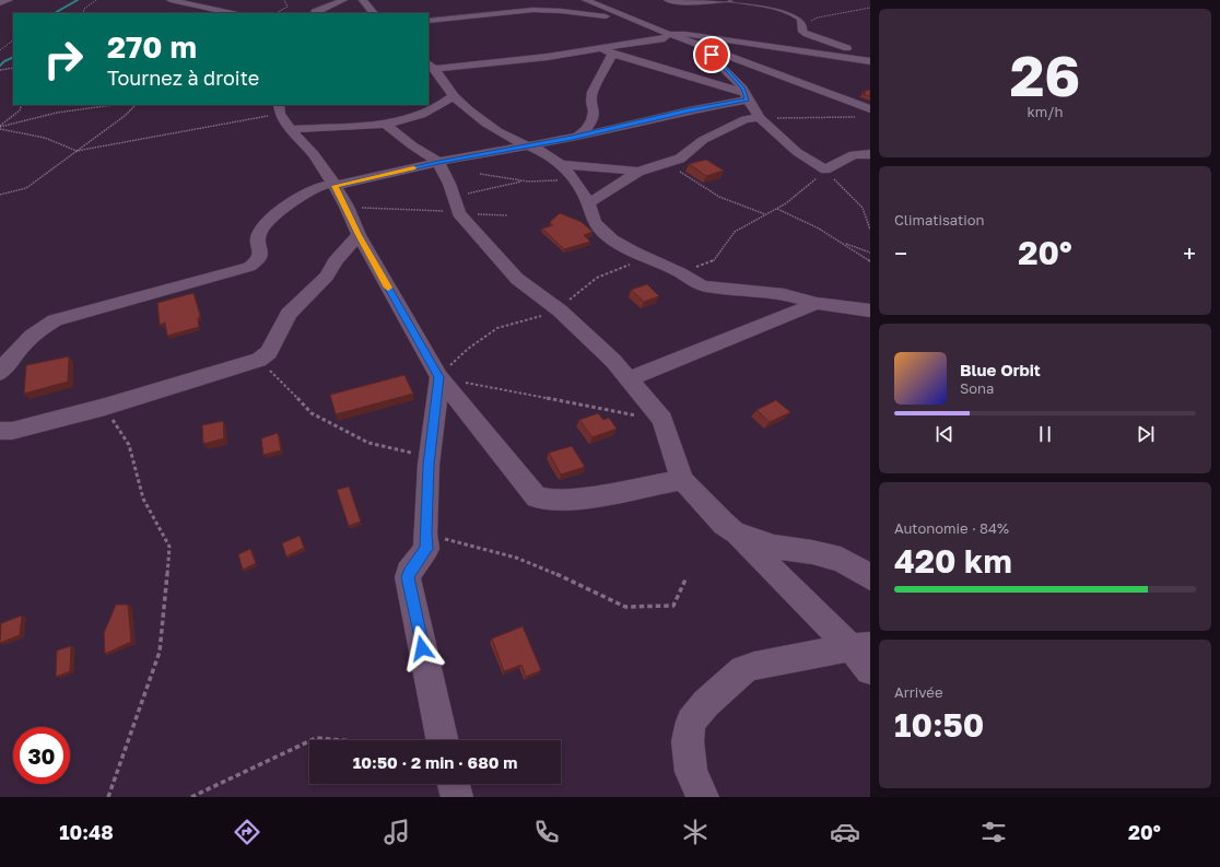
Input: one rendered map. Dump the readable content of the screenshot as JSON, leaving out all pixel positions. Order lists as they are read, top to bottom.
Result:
{
  "page": {
    "tile": [
      ["26", "km/h"],
      "Climatisation",
      ["Autonomie · 84%", "420 km"],
      ["Arrivée", "10:50"]
    ],
    "turn": ["270 m", "Tournez à droite"],
    "heat": ["−", "20°", "+"],
    "song": ["Blue Orbit", "Sona"],
    "limit": "30",
    "trip": "10:50 · 2 min · 680 m",
    "tabs": ["10:48", "20°"]
  }
}
